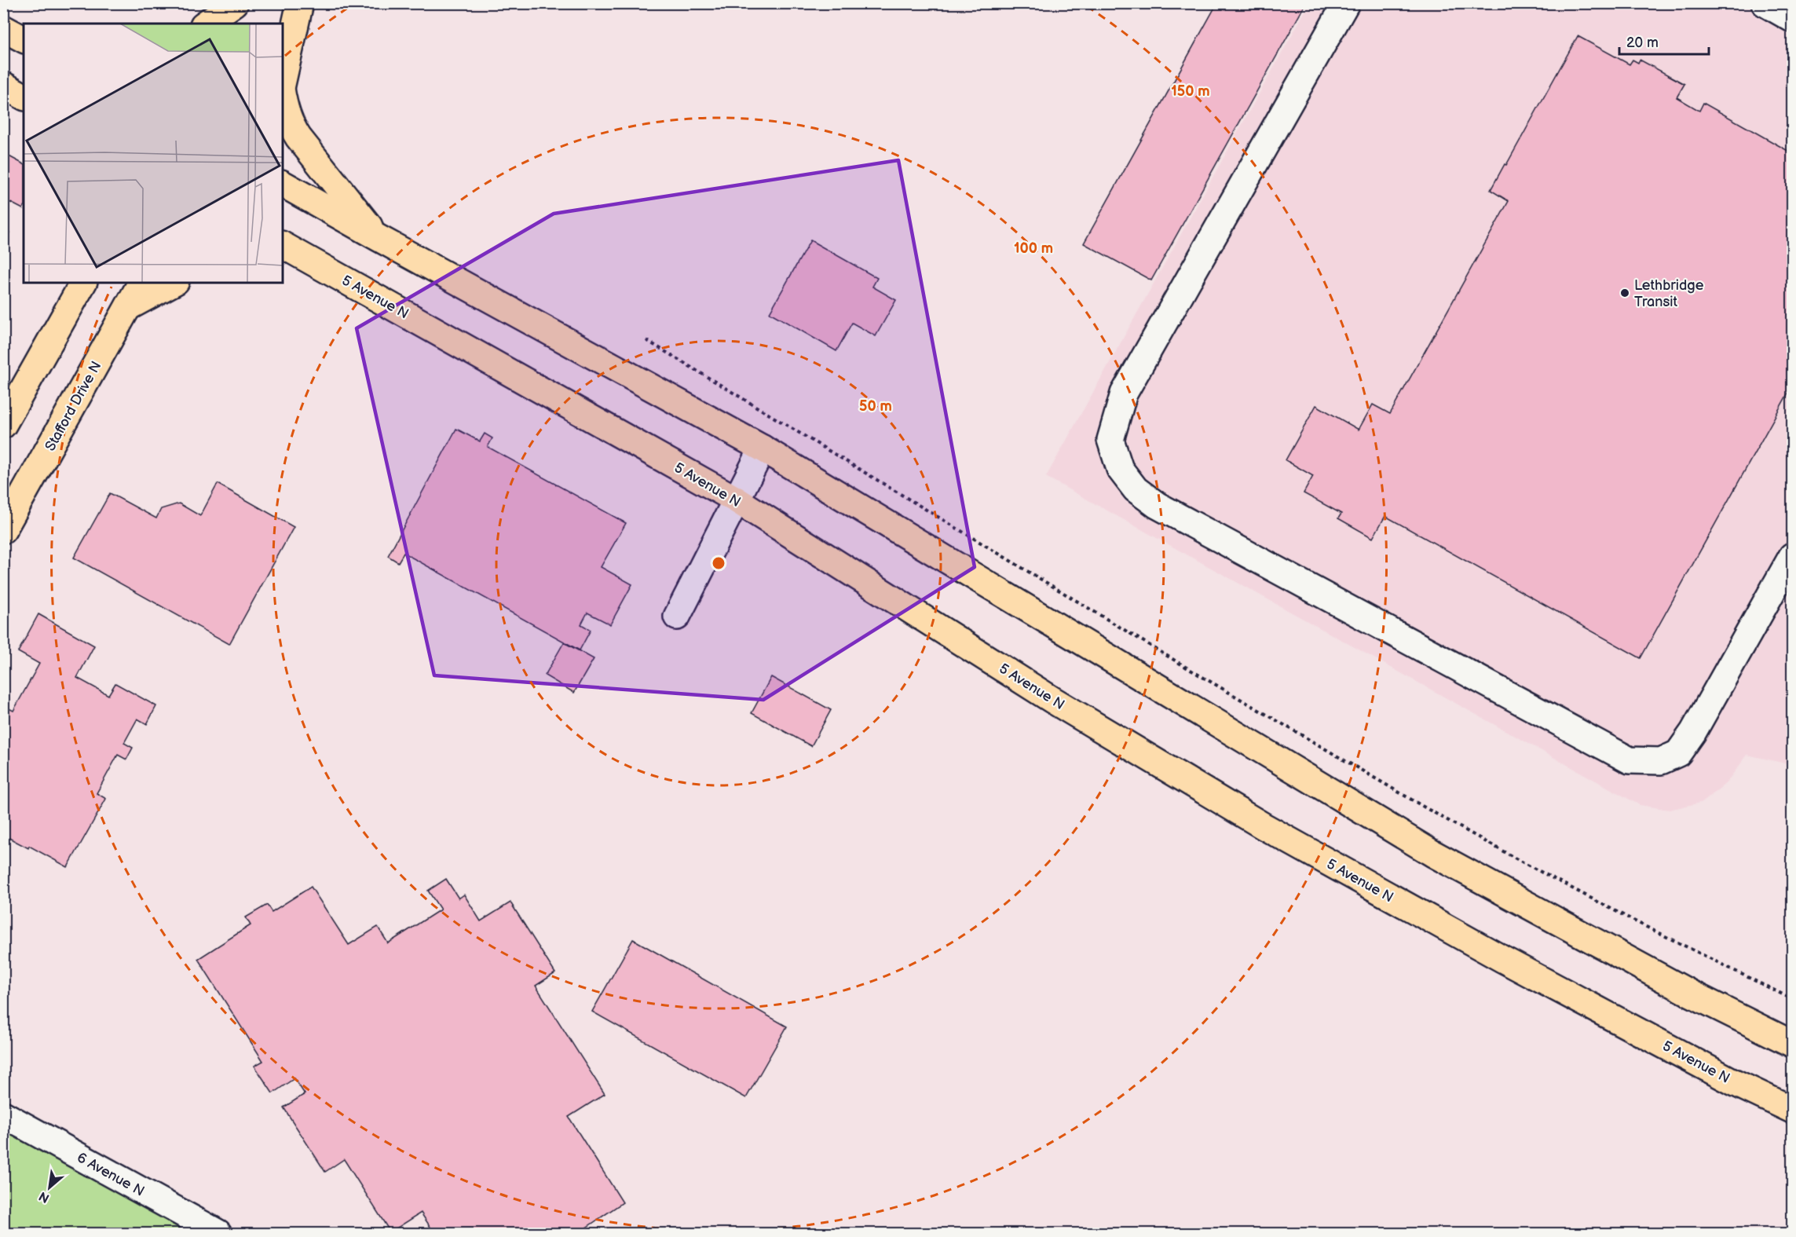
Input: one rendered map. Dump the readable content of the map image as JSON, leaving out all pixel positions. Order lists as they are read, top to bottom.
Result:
{
  "streets": {
    "main road": ["5 Avenue N", "Stafford Drive N"],
    "street": ["6 Avenue N"]
  },
  "places": ["Lethbridge Transit"],
  "scale_bar": "20 m",
  "north": "bottom left",
  "rings": ["150 m", "100 m", "50 m"]
}
